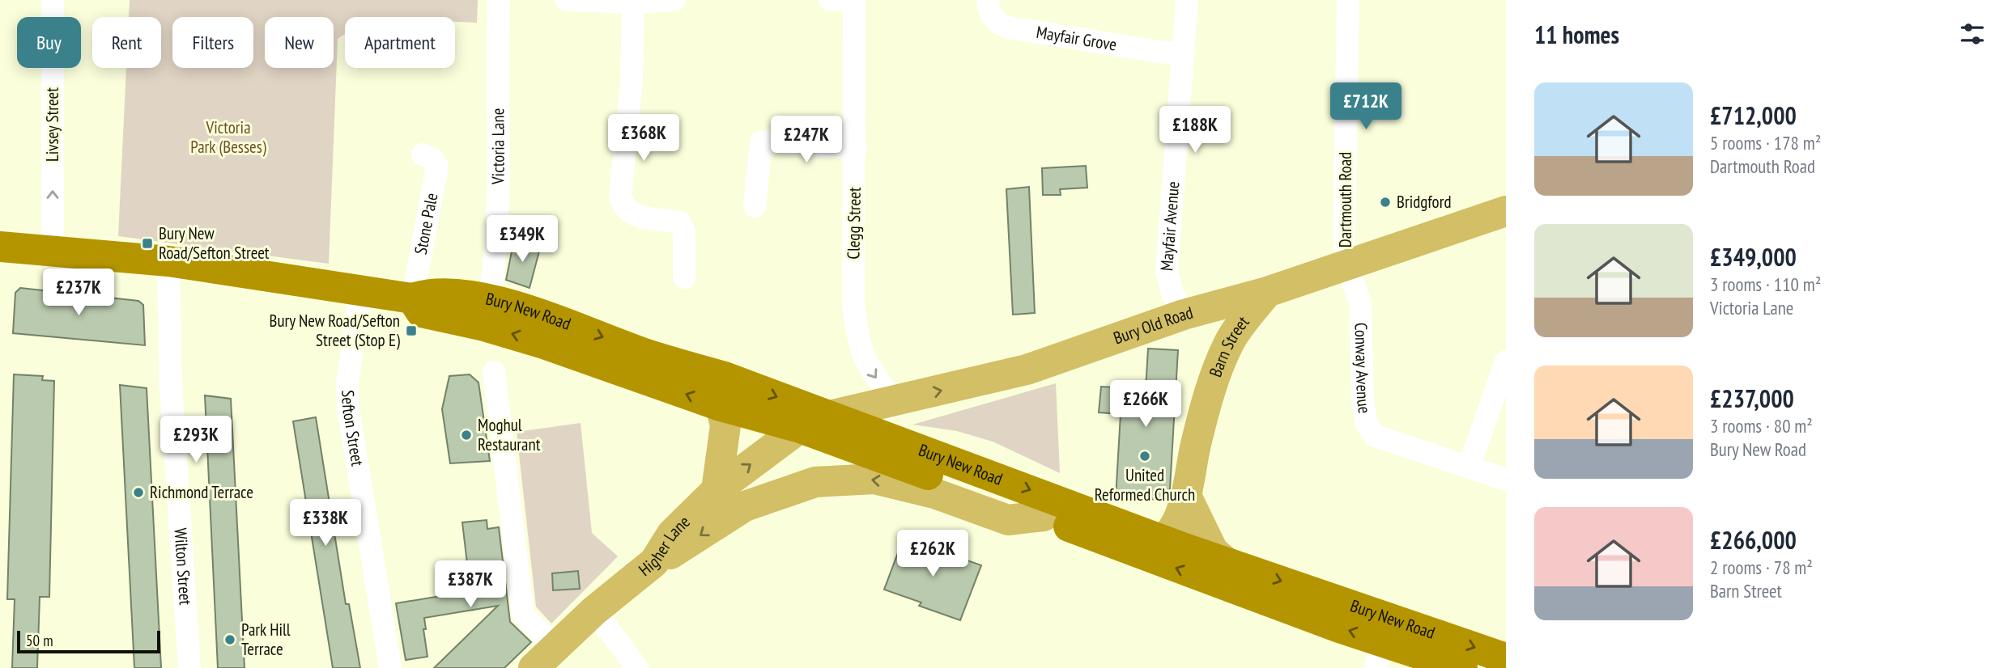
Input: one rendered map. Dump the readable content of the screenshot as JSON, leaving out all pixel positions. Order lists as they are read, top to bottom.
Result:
{
  "streets": {
    "highway": ["Bury New Road"],
    "main road": ["Bury Old Road", "Barn Street", "Higher Lane"],
    "street": [
      "Mayfair Grove",
      "Livsey Street",
      "Victoria Lane",
      "Dartmouth Road",
      "Stone Pale",
      "Clegg Street",
      "Mayfair Avenue",
      "Conway Avenue",
      "Sefton Street",
      "Wilton Street"
    ]
  },
  "crossings": [
    ["Mayfair Grove", "Mayfair Avenue"],
    ["Livsey Street", "Bury New Road"],
    ["Victoria Lane", "Bury New Road"],
    ["Dartmouth Road", "Bury Old Road"],
    ["Dartmouth Road", "Conway Avenue"],
    ["Stone Pale", "Bury New Road"],
    ["Clegg Street", "Bury Old Road"],
    ["Mayfair Avenue", "Bury Old Road"],
    ["Bury New Road", "Bury Old Road"],
    ["Bury New Road", "Barn Street"],
    ["Bury New Road", "Sefton Street"],
    ["Bury New Road", "Higher Lane"],
    ["Bury New Road", "Wilton Street"],
    ["Bury Old Road", "Barn Street"],
    ["Bury Old Road", "Conway Avenue"],
    ["Bury Old Road", "Higher Lane"]
  ],
  "one_way": ["Livsey Street", "Clegg Street"],
  "parks": ["Victoria Park (Besses)"],
  "places": {
    "other": [
      "Bridgford",
      "Moghul Restaurant",
      "United Reformed Church",
      "Richmond Terrace",
      "Park Hill Terrace"
    ],
    "transit": ["Bury New Road/Sefton Street", "Bury New Road/Sefton Street (Stop E)"]
  },
  "scale_bar": "50 m",
  "page": {
    "heading": "11 homes",
    "chip": [
      "Buy",
      "Rent",
      "Filters",
      "New",
      "Apartment"
    ],
    "list": [
      {
        "name": "£712,000",
        "note": "5 rooms · 178 m² · Dartmouth Road"
      },
      {
        "name": "£349,000",
        "note": "3 rooms · 110 m² · Victoria Lane"
      },
      {
        "name": "£237,000",
        "note": "3 rooms · 80 m² · Bury New Road"
      },
      {
        "name": "£266,000",
        "note": "2 rooms · 78 m² · Barn Street"
      }
    ],
    "price": [
      "£712K",
      "£188K",
      "£368K",
      "£247K",
      "£349K",
      "£237K",
      "£266K",
      "£293K",
      "£338K",
      "£262K",
      "£387K"
    ],
    "scale": "50 m"
  }
}
